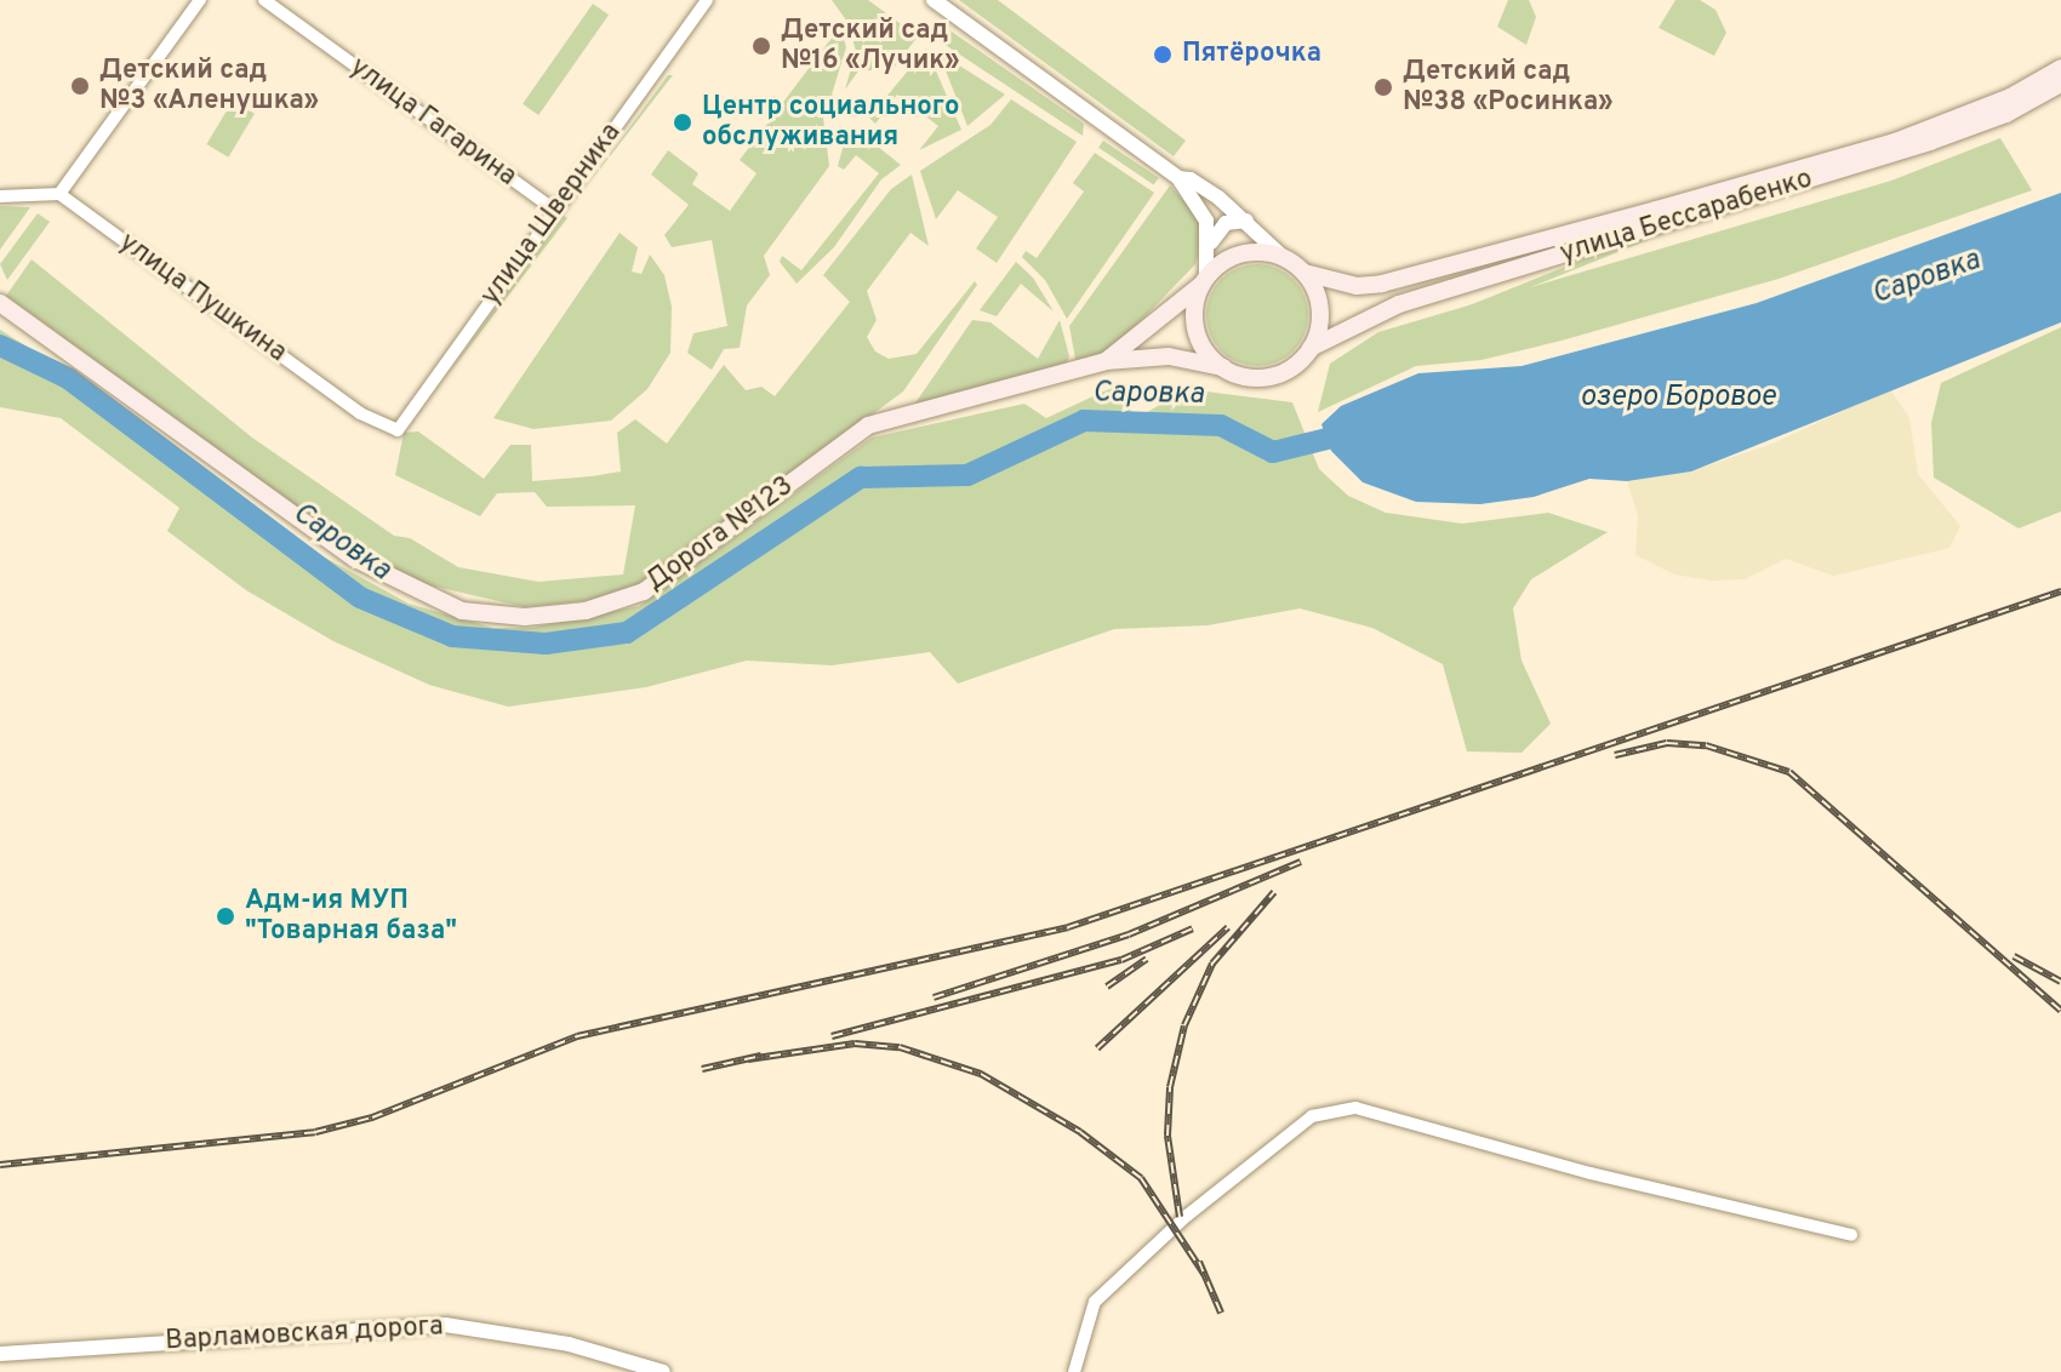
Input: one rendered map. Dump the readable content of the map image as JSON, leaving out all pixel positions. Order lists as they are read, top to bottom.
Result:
{
  "streets": {
    "main road": ["улица Бессарабенко", "Дорога №123"],
    "street": [
      "улица Гагарина",
      "улица Шверника",
      "улица Пушкина",
      "Варламовская дорога"
    ]
  },
  "crossings": [
    ["улица Гагарина", "улица Шверника"],
    ["улица Шверника", "улица Пушкина"],
    ["улица Бессарабенко", "Дорога №123"]
  ],
  "water": ["Саровка", "озеро Боровое"],
  "places": [
    "Детский сад №16 «Лучик»",
    "Пятёрочка",
    "Детский сад №3 «Аленушка»",
    "Детский сад №38 «Росинка»",
    "Центр социального обслуживания",
    "Адм-ия МУП \"Товарная база\""
  ]
}
